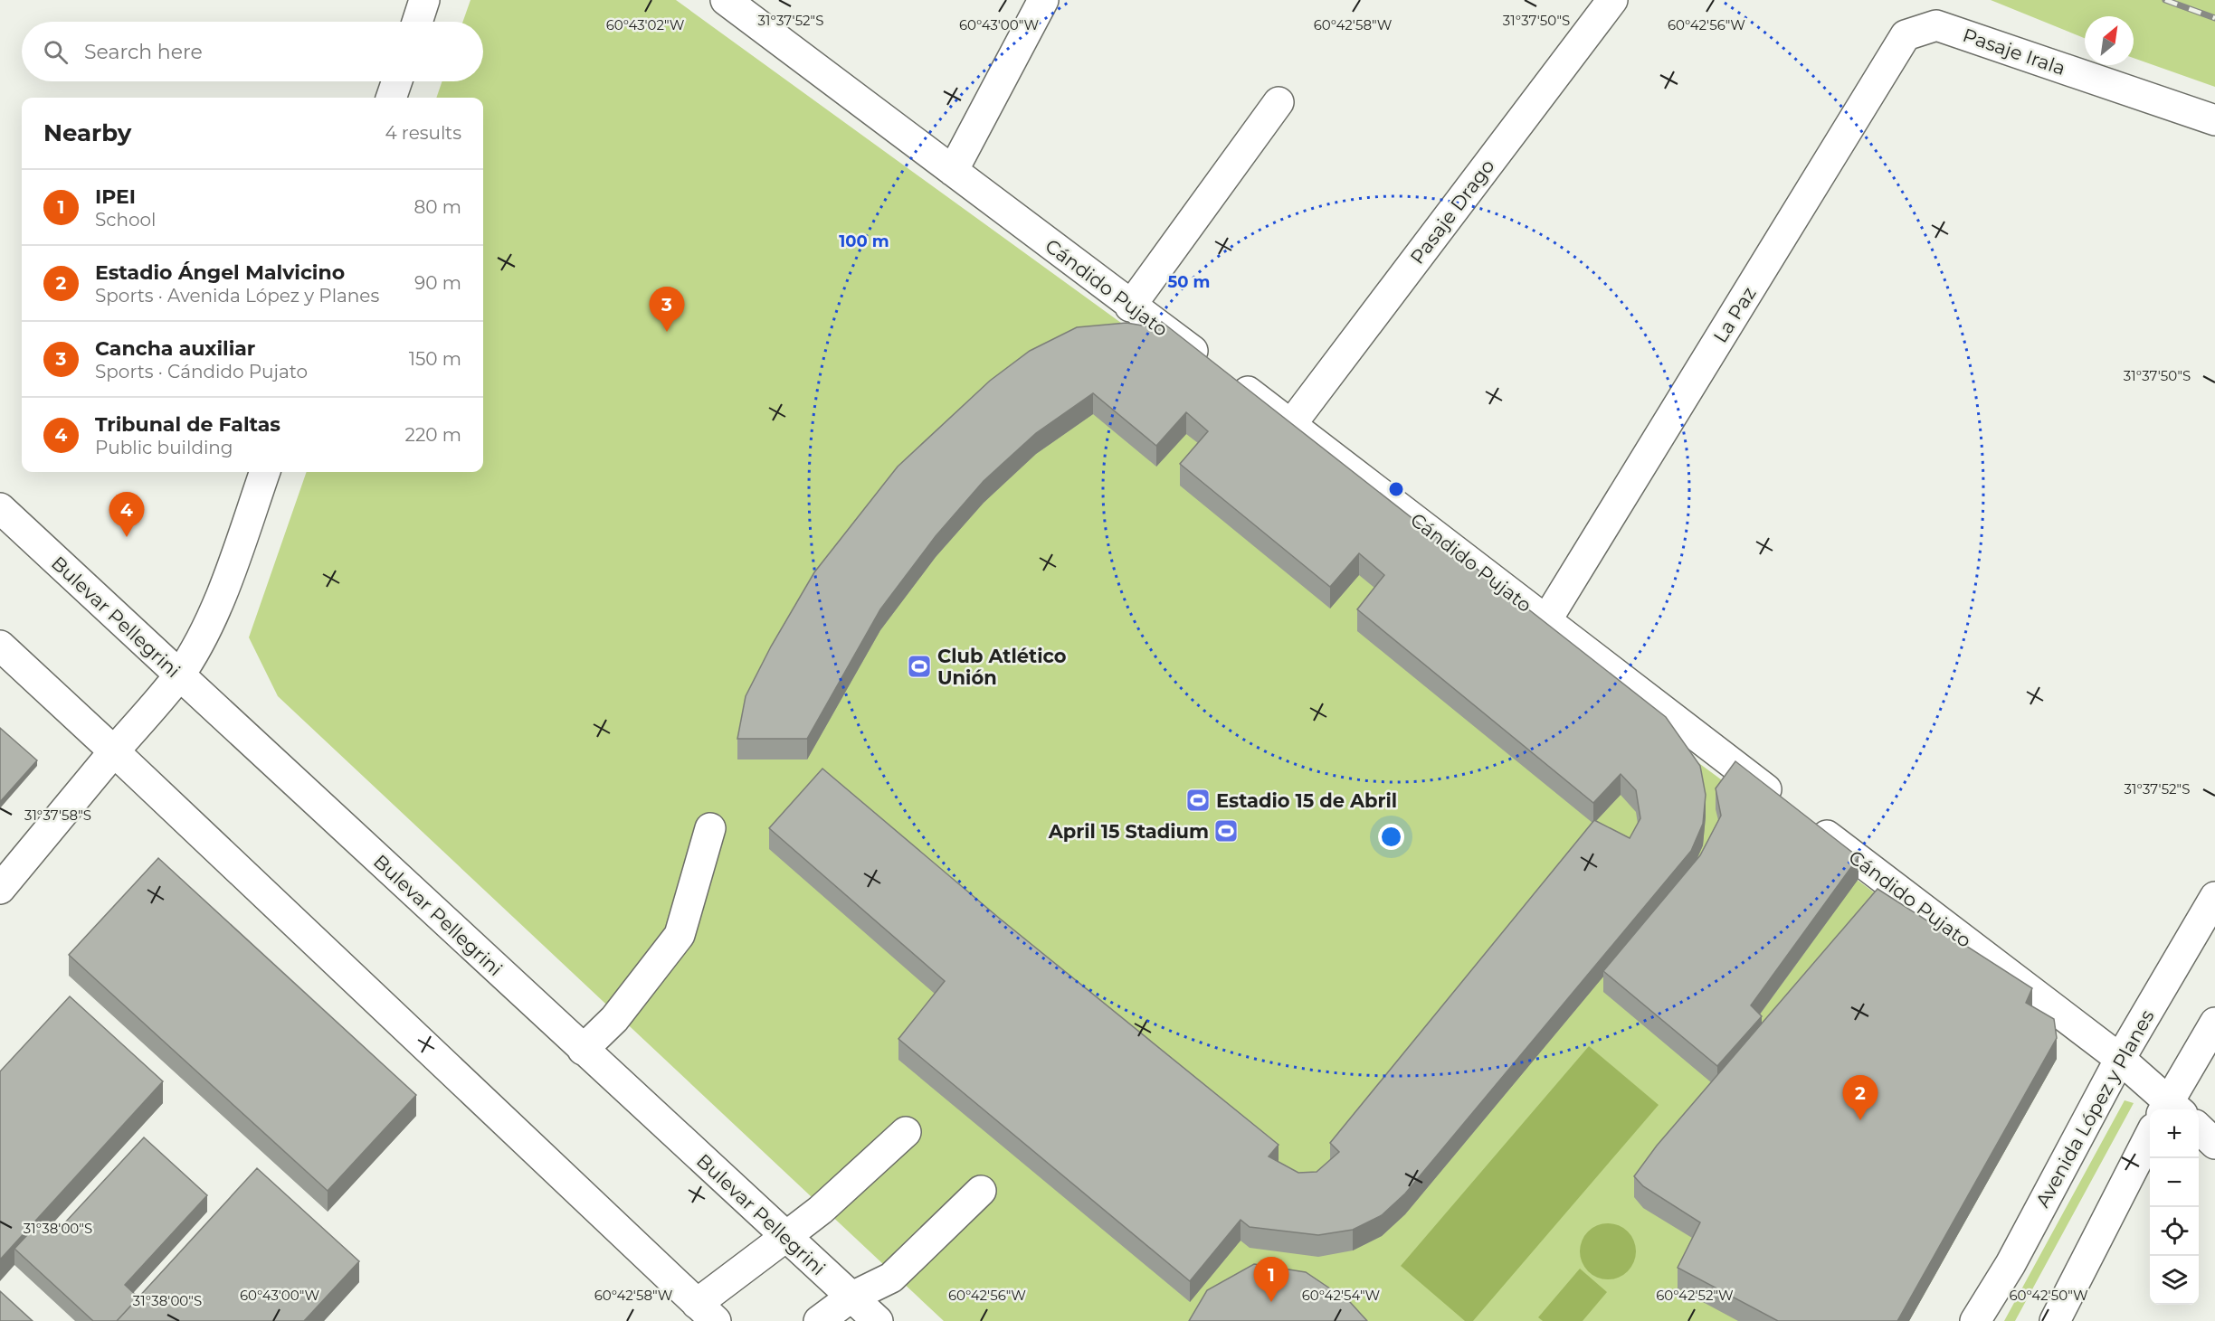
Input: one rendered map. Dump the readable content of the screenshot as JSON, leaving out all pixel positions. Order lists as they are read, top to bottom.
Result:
{
  "streets": {
    "street": [
      "Pasaje Irala",
      "Pasaje Drago",
      "Cándido Pujato",
      "La Paz",
      "Bulevar Pellegrini",
      "Avenida López y Planes"
    ]
  },
  "crossings": [
    ["Pasaje Irala", "La Paz"],
    ["Pasaje Drago", "Cándido Pujato"],
    ["Cándido Pujato", "La Paz"],
    ["Cándido Pujato", "Avenida López y Planes"]
  ],
  "places": {
    "sports": ["Club Atlético Unión", "Estadio 15 de Abril", "April 15 Stadium"]
  },
  "north": "top right",
  "page": {
    "search": "Search here",
    "heading": ["Nearby", "4 results"],
    "list": [
      {
        "mark": "1",
        "name": "IPEI",
        "note": "School",
        "value": "80 m"
      },
      {
        "mark": "2",
        "name": "Estadio Ángel Malvicino",
        "note": "Sports · Avenida López y Planes",
        "value": "90 m"
      },
      {
        "mark": "3",
        "name": "Cancha auxiliar",
        "note": "Sports · Cándido Pujato",
        "value": "150 m"
      },
      {
        "mark": "4",
        "name": "Tribunal de Faltas",
        "note": "Public building",
        "value": "220 m"
      }
    ],
    "pins": [
      "3",
      "4",
      "2",
      "1"
    ],
    "map_buttons": ["+", "−"]
  },
  "coordinates": [
    "31°37'52\"S",
    "31°37'50\"S",
    "60°43'02\"W",
    "60°43'00\"W",
    "60°42'58\"W",
    "60°42'56\"W",
    "31°37'58\"S",
    "31°38'00\"S",
    "60°42'54\"W",
    "60°42'52\"W",
    "60°42'50\"W"
  ],
  "rings": ["100 m", "50 m"]
}
